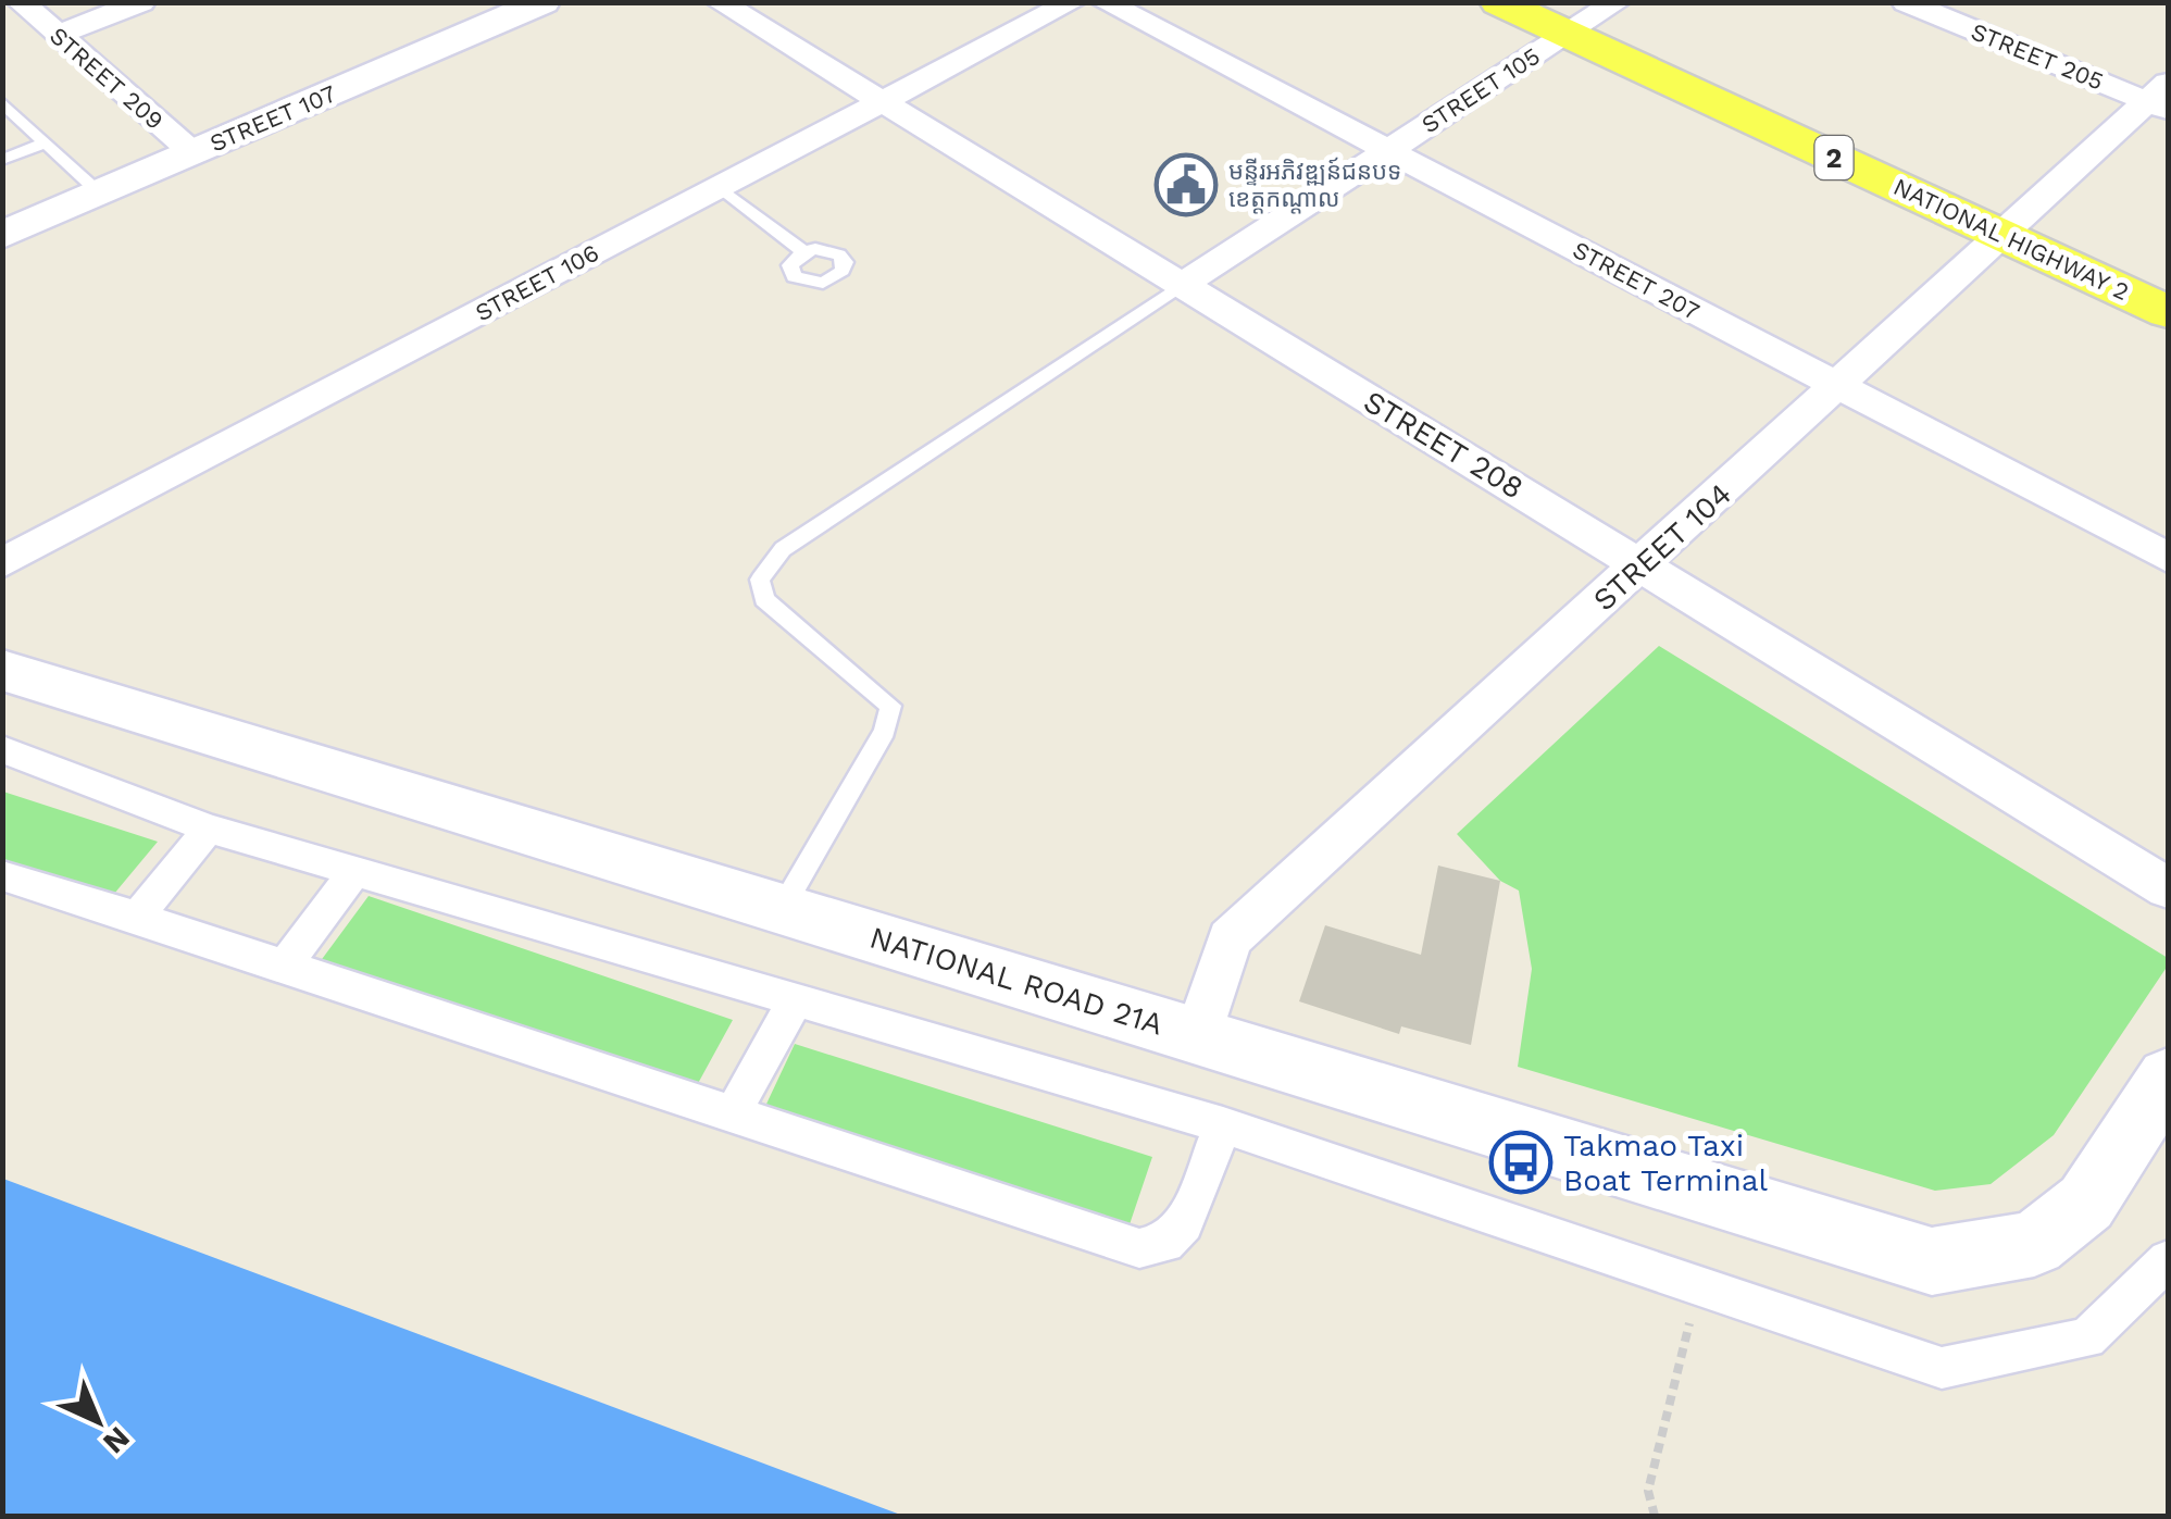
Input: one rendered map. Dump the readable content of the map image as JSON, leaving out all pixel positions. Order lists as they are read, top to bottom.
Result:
{
  "streets": {
    "main road": ["2", "NATIONAL HIGHWAY 2"],
    "street": [
      "STREET 205",
      "STREET 209",
      "STREET 105",
      "STREET 107",
      "STREET 207",
      "STREET 106",
      "STREET 208",
      "STREET 104",
      "NATIONAL ROAD 21A"
    ]
  },
  "crossings": [
    ["STREET 205", "STREET 104"],
    ["STREET 209", "STREET 107"],
    ["STREET 105", "NATIONAL HIGHWAY 2"],
    ["STREET 105", "STREET 207"],
    ["STREET 105", "STREET 208"],
    ["NATIONAL HIGHWAY 2", "STREET 104"],
    ["STREET 207", "STREET 104"],
    ["STREET 106", "STREET 208"],
    ["STREET 208", "STREET 104"],
    ["STREET 104", "NATIONAL ROAD 21A"]
  ],
  "places": {
    "public building": ["មន្ទីរអភិវឌ្ឍន៍ជនបទ ខេត្តកណ្តាល"],
    "bus stop": ["Takmao Taxi Boat Terminal"]
  },
  "north": "bottom right"
}
